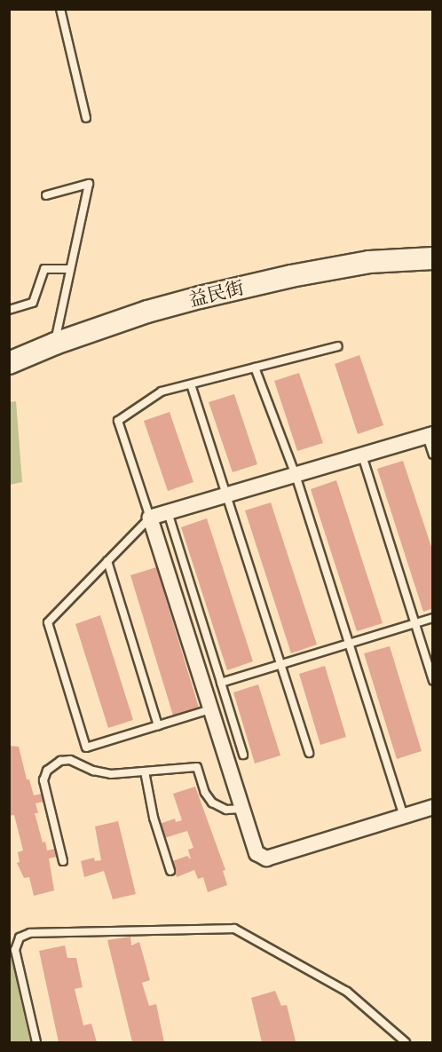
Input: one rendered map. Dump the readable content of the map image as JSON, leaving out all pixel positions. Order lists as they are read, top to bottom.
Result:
{
  "streets": {
    "street": ["益民街"]
  }
}
